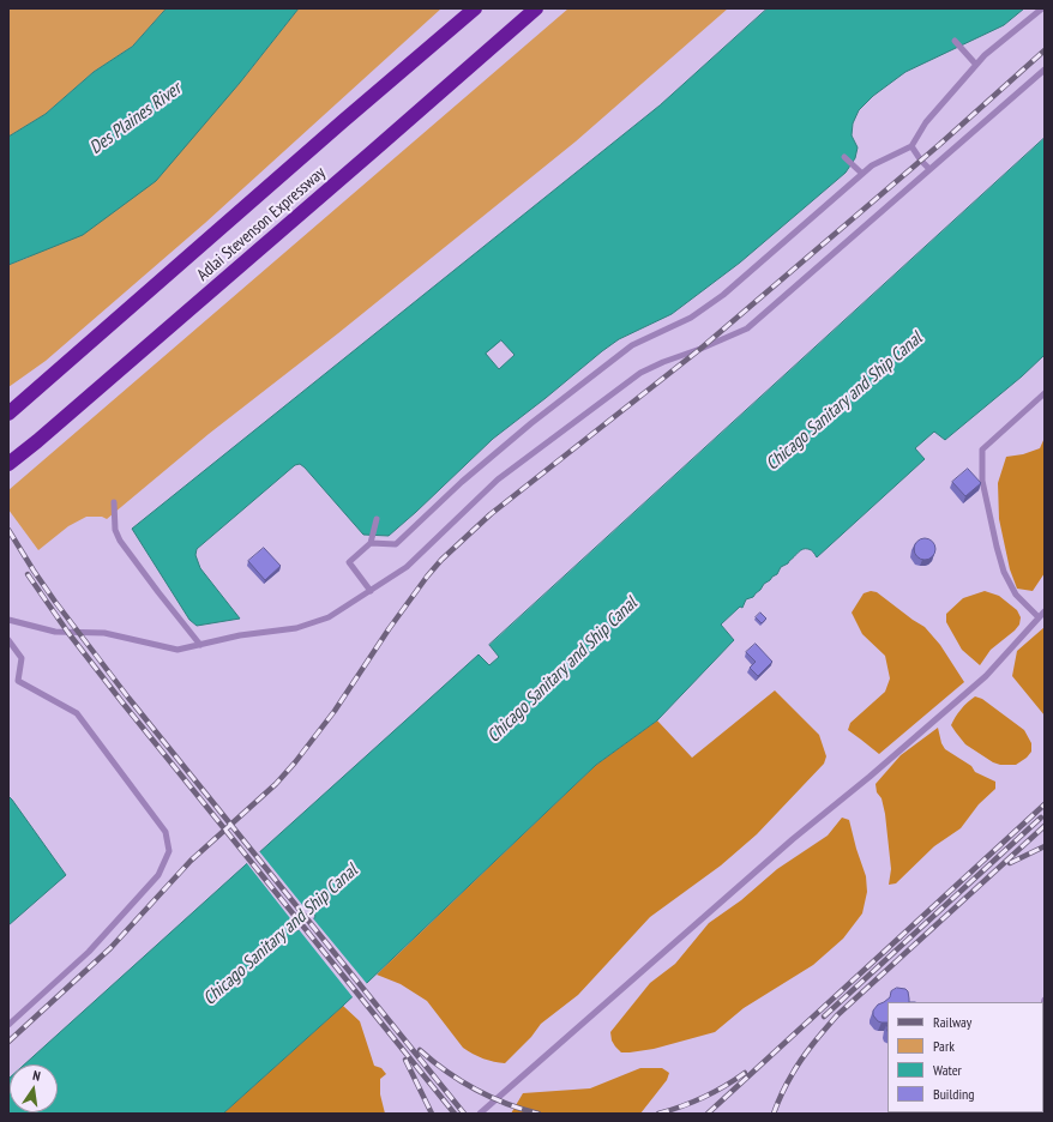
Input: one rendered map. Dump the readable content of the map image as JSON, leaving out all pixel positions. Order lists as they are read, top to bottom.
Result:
{
  "streets": {
    "highway": ["Adlai Stevenson Expressway"]
  },
  "water": ["Des Plaines River", "Chicago Sanitary and Ship Canal"],
  "legend": [
    "Railway",
    "Park",
    "Water",
    "Building"
  ],
  "north": "top"
}
